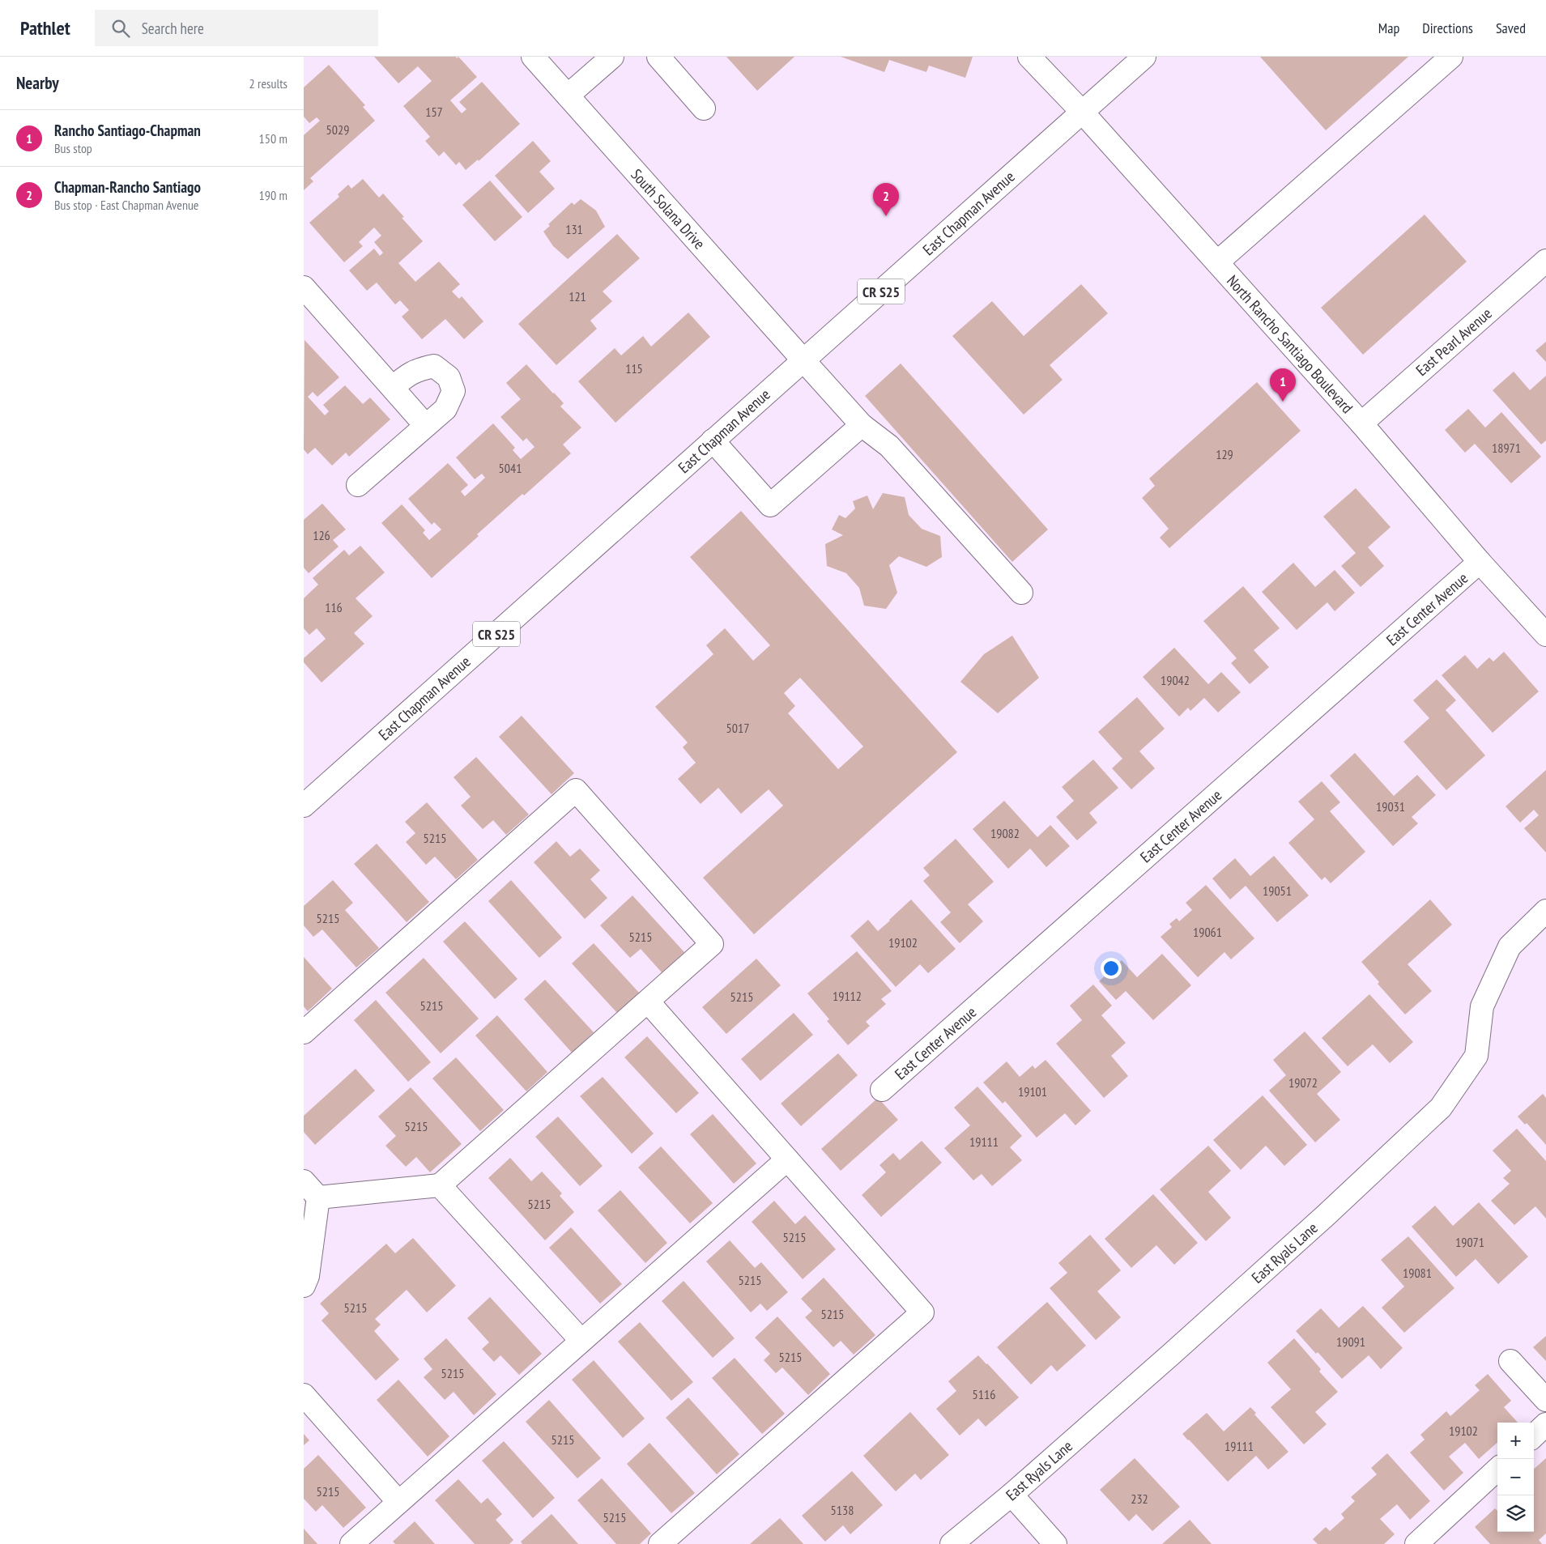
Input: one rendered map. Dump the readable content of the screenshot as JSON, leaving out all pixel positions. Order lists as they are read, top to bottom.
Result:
{
  "streets": {
    "street": [
      "South Solana Drive",
      "East Chapman Avenue",
      "CR S25",
      "East Pearl Avenue",
      "North Rancho Santiago Boulevard",
      "East Center Avenue",
      "East Ryals Lane"
    ]
  },
  "crossings": [
    ["South Solana Drive", "East Chapman Avenue"],
    ["East Chapman Avenue", "North Rancho Santiago Boulevard"],
    ["East Pearl Avenue", "North Rancho Santiago Boulevard"],
    ["North Rancho Santiago Boulevard", "East Center Avenue"]
  ],
  "house_numbers": [
    "157",
    "5029",
    "131",
    "121",
    "115",
    "18971",
    "129",
    "5041",
    "126",
    "116",
    "19042",
    "5017",
    "19031",
    "19082",
    "5215",
    "19051",
    "5215",
    "19061",
    "5215",
    "19102",
    "19112",
    "5215",
    "5215",
    "19072",
    "19101",
    "5215",
    "19111",
    "5215",
    "5215",
    "19071",
    "19081",
    "5215",
    "5215",
    "5215",
    "19091",
    "5215",
    "5215",
    "5116",
    "19102",
    "5215",
    "19111",
    "5215",
    "232",
    "5138",
    "5215"
  ],
  "page": {
    "header": "Pathlet",
    "search": "Search here",
    "nav": ["Map", "Directions", "Saved"],
    "heading": ["Nearby", "2 results"],
    "list": [
      {
        "mark": "1",
        "name": "Rancho Santiago-Chapman",
        "note": "Bus stop",
        "value": "150 m"
      },
      {
        "mark": "2",
        "name": "Chapman-Rancho Santiago",
        "note": "Bus stop · East Chapman Avenue",
        "value": "190 m"
      }
    ],
    "pins": ["2", "1"],
    "map_buttons": ["+", "−"]
  }
}
